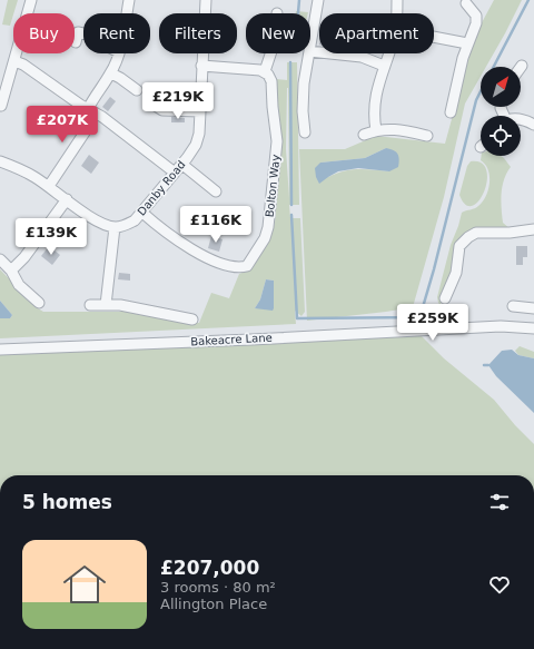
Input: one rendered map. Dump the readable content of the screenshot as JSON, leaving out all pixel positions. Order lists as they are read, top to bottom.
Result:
{
  "streets": {
    "street": ["Bolton Way", "Danby Road", "Bakeacre Lane"]
  },
  "crossings": [
    ["Bolton Way", "Danby Road"]
  ],
  "north": "top right",
  "page": {
    "chip": [
      "Buy",
      "Rent",
      "Filters",
      "New",
      "Apartment"
    ],
    "price": [
      "£219K",
      "£207K",
      "£116K",
      "£139K",
      "£259K"
    ],
    "heading": "5 homes",
    "list": [
      {
        "name": "£207,000",
        "note": "3 rooms · 80 m² · Allington Place"
      }
    ]
  }
}
